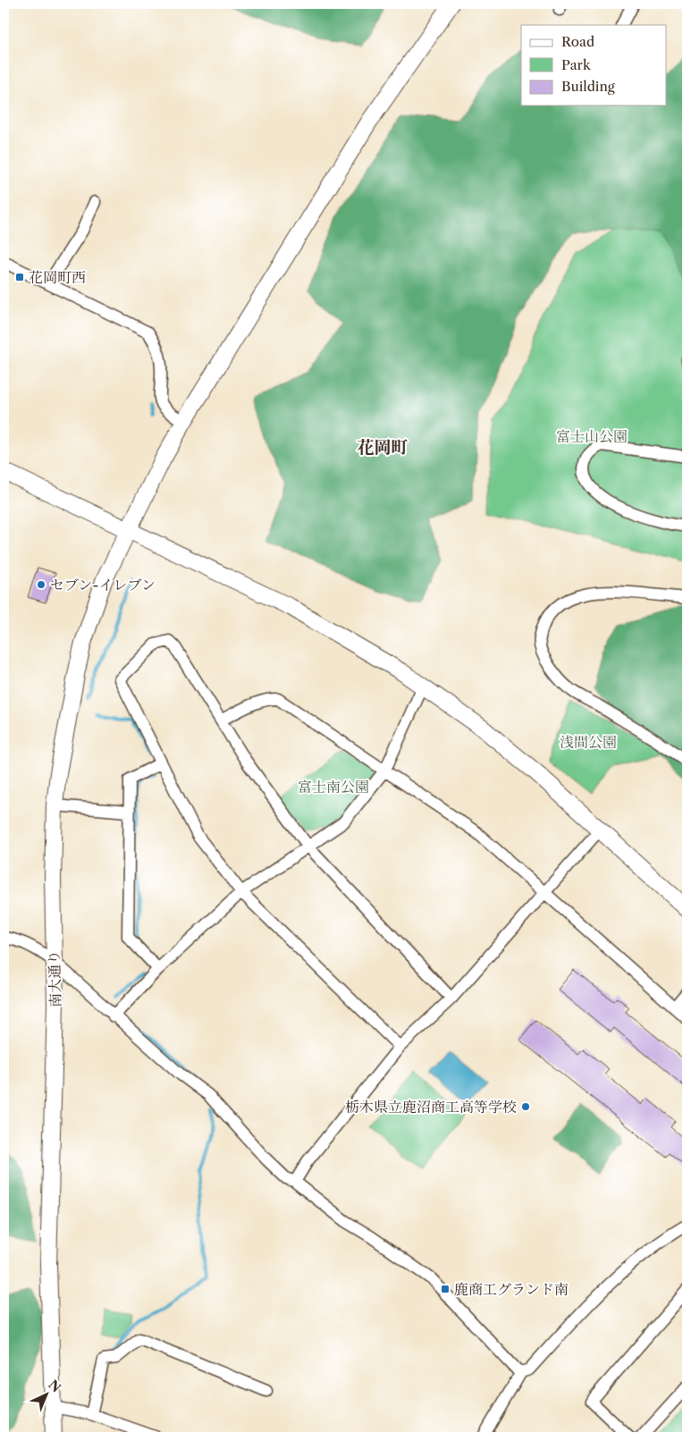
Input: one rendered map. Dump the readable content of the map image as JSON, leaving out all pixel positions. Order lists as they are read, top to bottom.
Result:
{
  "streets": {
    "street": ["南大通り"]
  },
  "districts": ["花岡町"],
  "parks": ["富士山公園", "浅間公園", "富士南公園"],
  "places": {
    "transit": ["花岡町西", "鹿商工グランド南"],
    "other": ["セブン-イレブン", "栃木県立鹿沼商工高等学校"]
  },
  "legend": ["Road", "Park", "Building"],
  "north": "top right"
}
